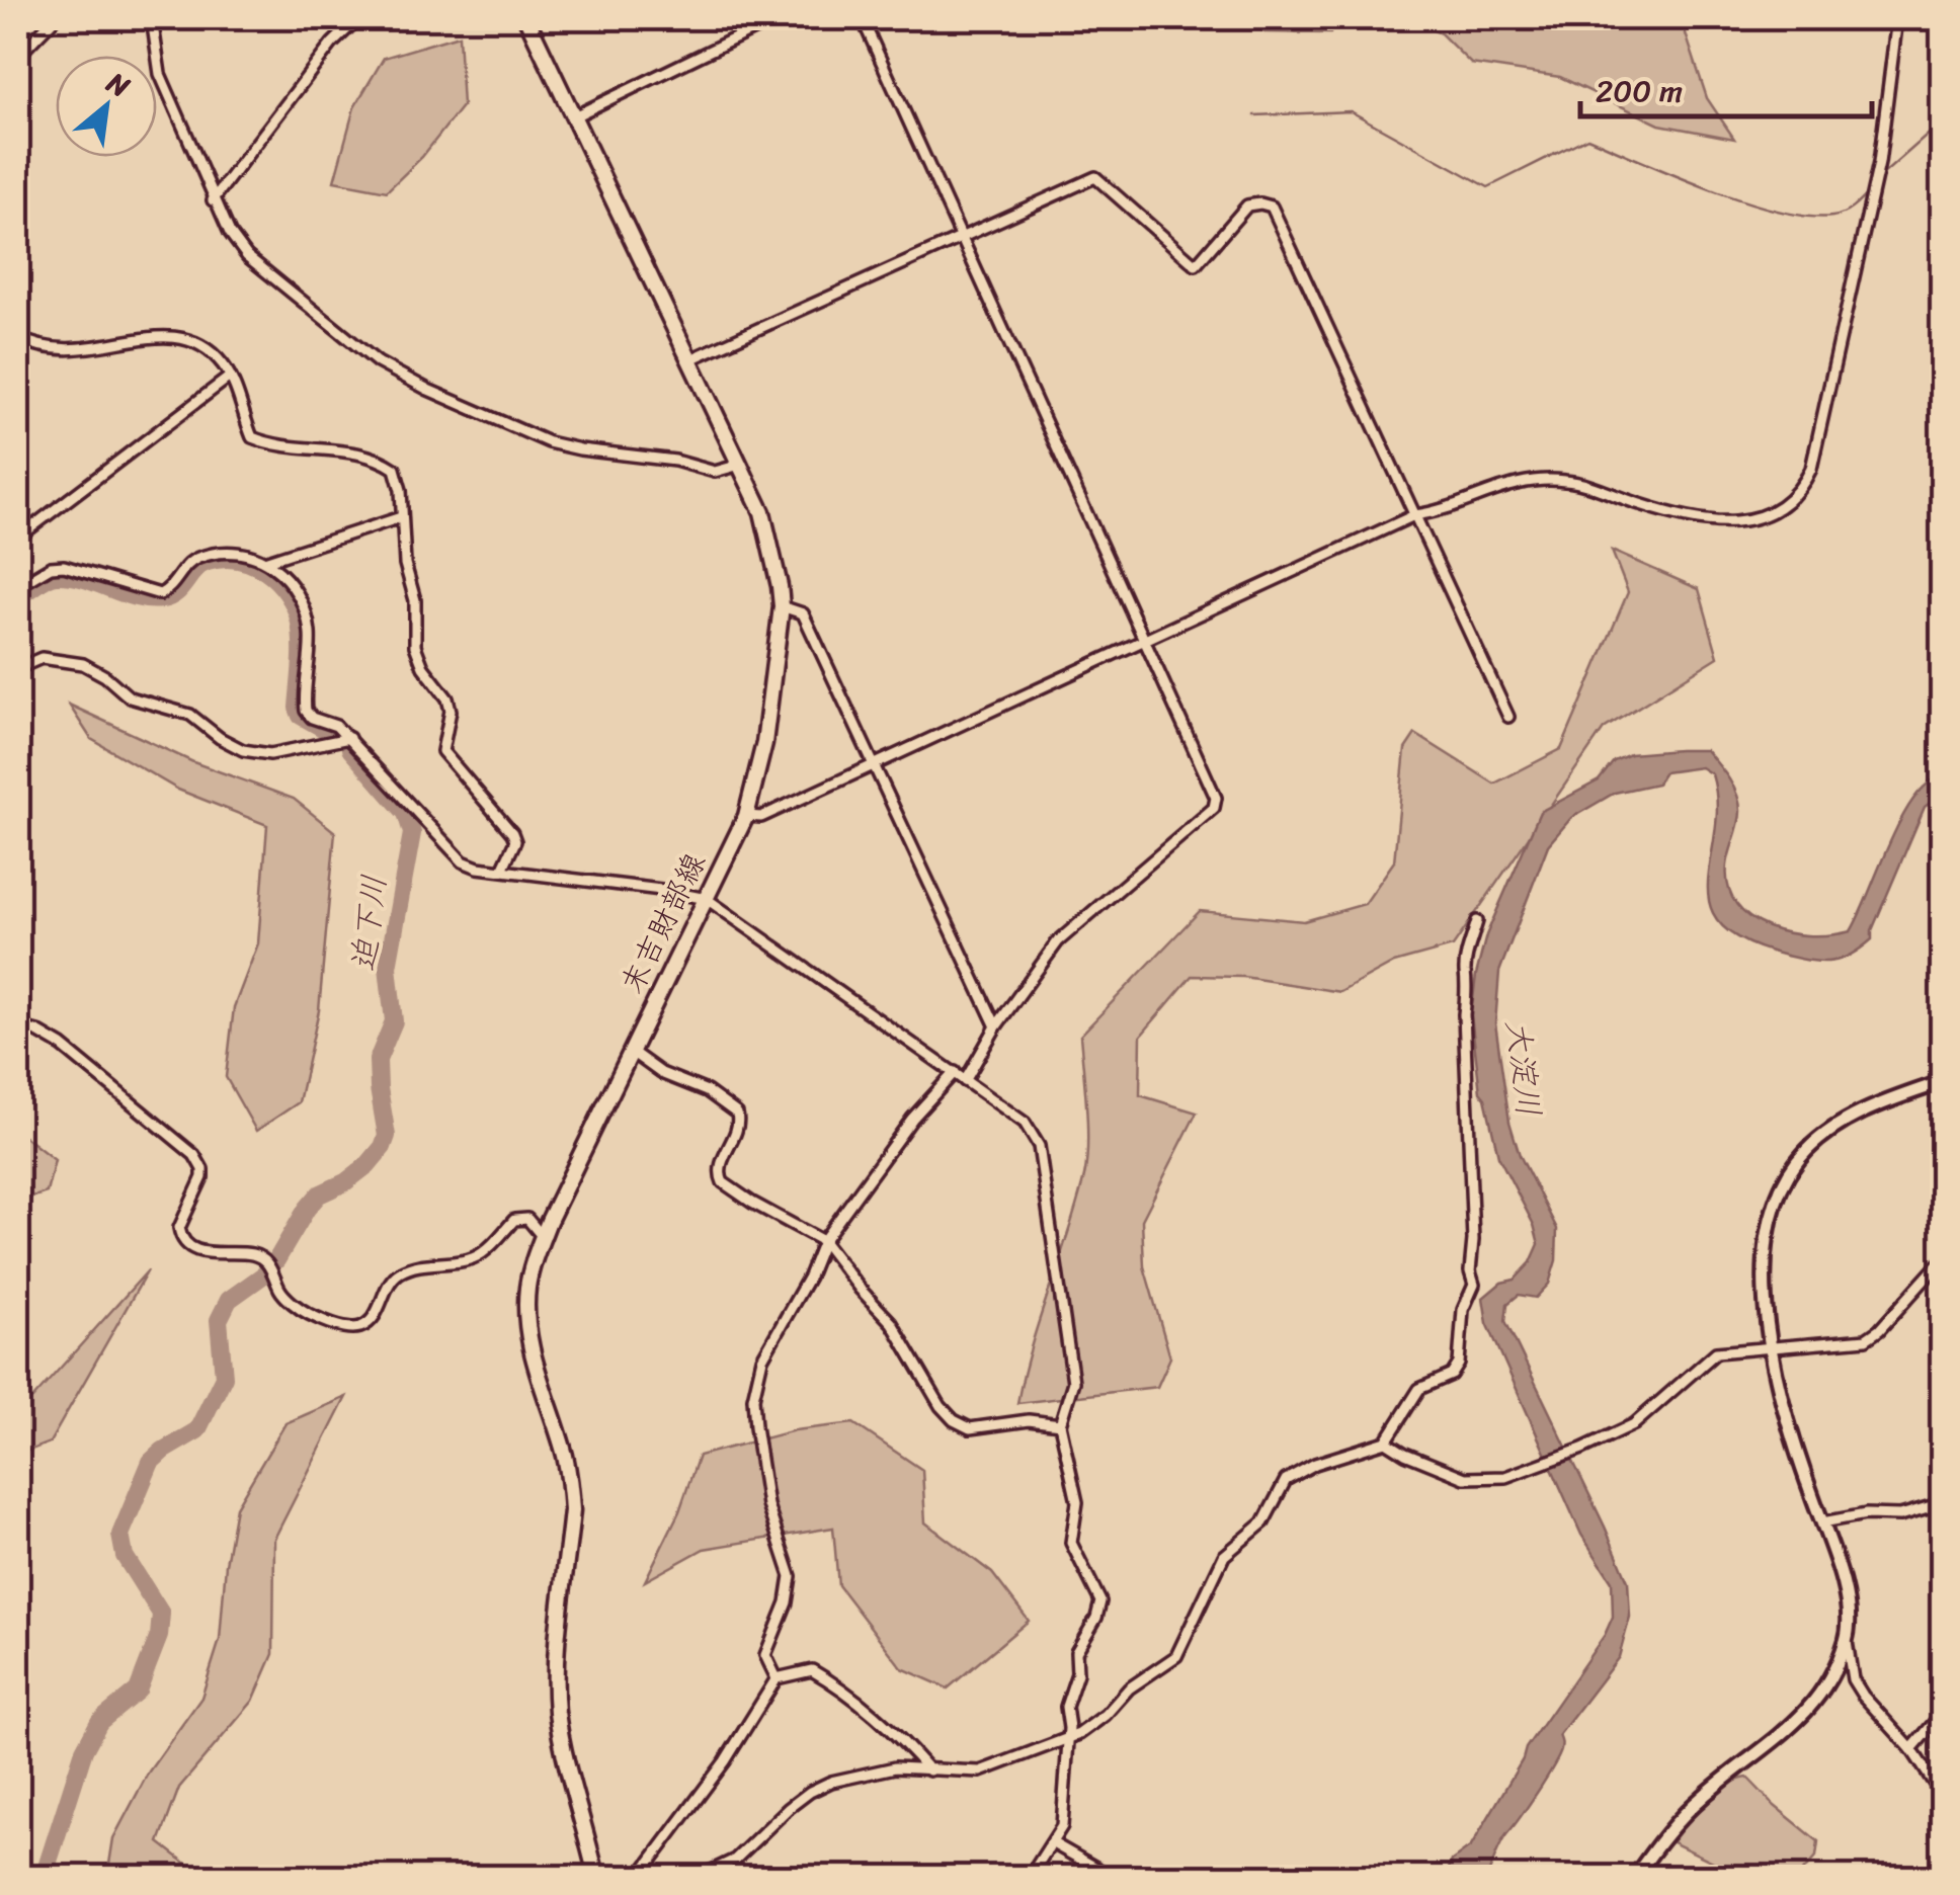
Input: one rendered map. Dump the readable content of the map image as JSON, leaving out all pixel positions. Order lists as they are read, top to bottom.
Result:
{
  "streets": {
    "main road": ["末吉財部線"]
  },
  "water": ["迫下川", "大淀川"],
  "scale_bar": "200 m",
  "north": "top right"
}
